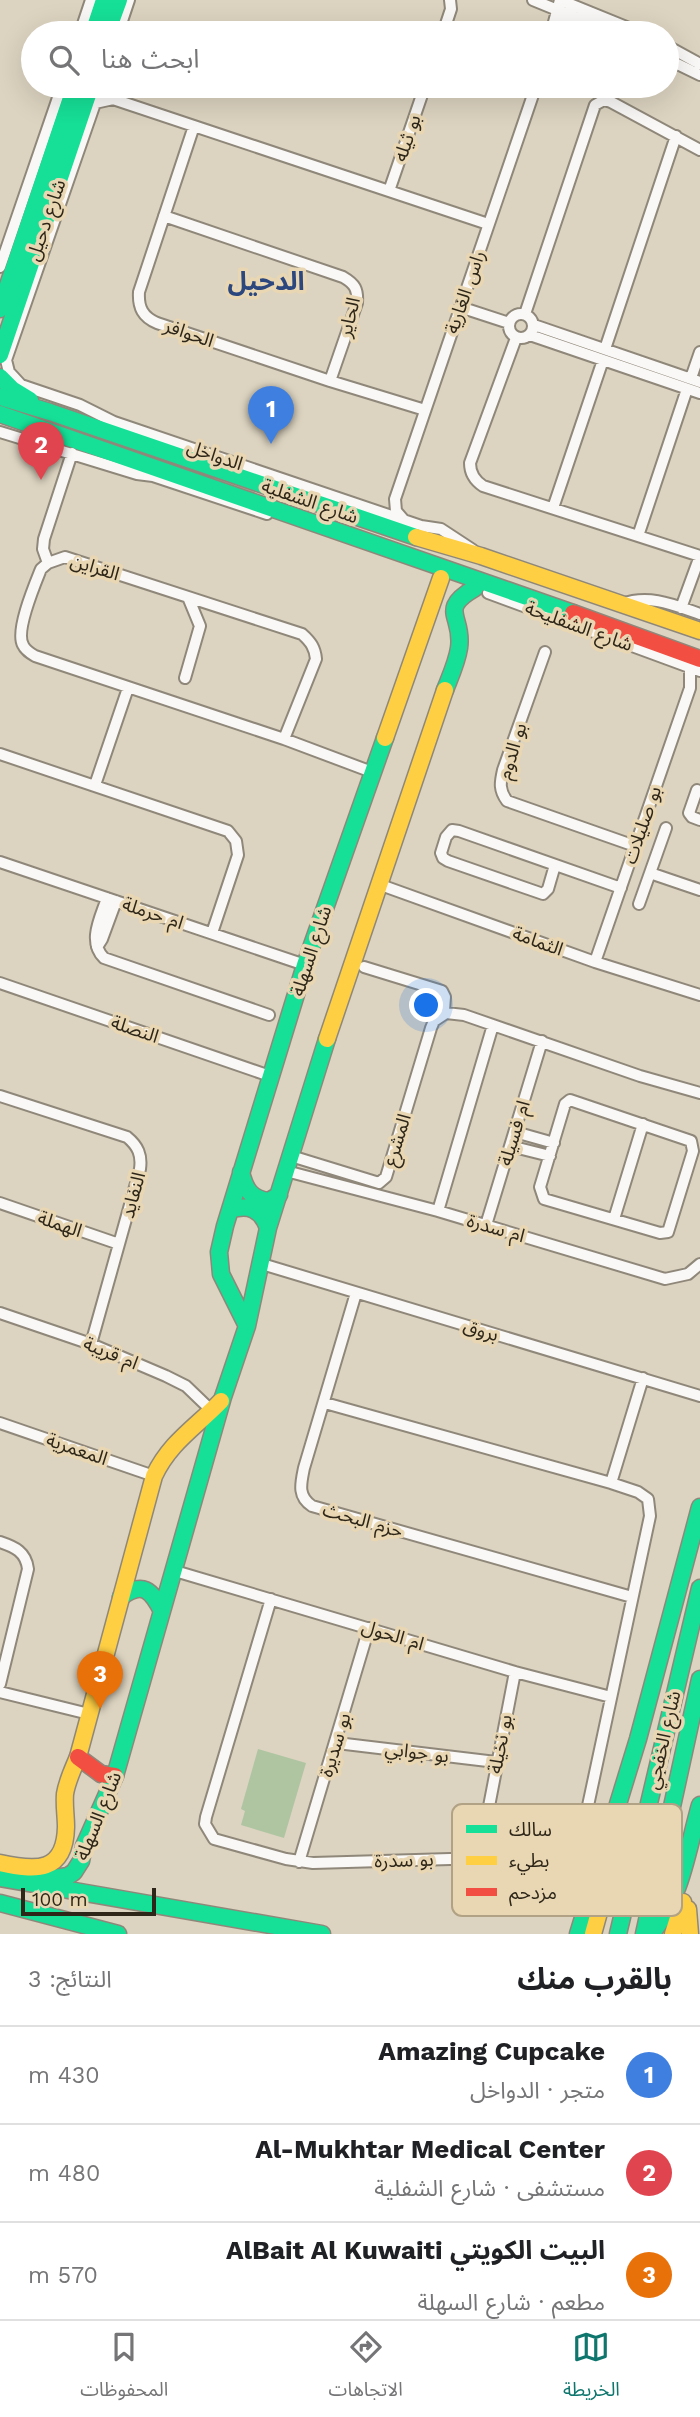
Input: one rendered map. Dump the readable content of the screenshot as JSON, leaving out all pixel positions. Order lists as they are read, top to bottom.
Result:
{
  "streets": {
    "main road": [
      "شارع دحيل",
      "شارع الشفلية",
      "شارع السهلة",
      "شارع الخفجي"
    ],
    "street": [
      "بو ثيله",
      "راس الغارية",
      "الحاير",
      "الحوافر",
      "الدواخل",
      "القراين",
      "شارع الشفليحة",
      "بو الدوم",
      "بو صليلات",
      "ام حرملة",
      "الثمامة",
      "النصلة",
      "ام فسيلة",
      "المشرع",
      "النفايد",
      "الهملة",
      "ام سدرة",
      "بروق",
      "ام قريبة",
      "المعمرية",
      "حزم البحث",
      "ام الحول",
      "بو نخيلة",
      "بو سديرة",
      "بو جوابي",
      "بو سدرة"
    ]
  },
  "crossings": [
    ["شارع دحيل", "الدواخل"],
    ["راس الغارية", "الحوافر"],
    ["الحاير", "الحوافر"],
    ["الدواخل", "شارع الشفلية"],
    ["شارع الشفلية", "شارع الشفليحة"],
    ["شارع الشفلية", "بو صليلات"],
    ["القراين", "شارع السهلة"],
    ["شارع الشفليحة", "بو صليلات"],
    ["بو الدوم", "بو صليلات"],
    ["بو صليلات", "الثمامة"],
    ["ام حرملة", "شارع السهلة"],
    ["الثمامة", "شارع السهلة"],
    ["شارع السهلة", "النصلة"],
    ["شارع السهلة", "المشرع"],
    ["شارع السهلة", "ام سدرة"],
    ["شارع السهلة", "بروق"],
    ["شارع السهلة", "ام قريبة"],
    ["شارع السهلة", "المعمرية"],
    ["شارع السهلة", "ام الحول"],
    ["ام فسيلة", "ام سدرة"],
    ["المشرع", "ام سدرة"],
    ["النفايد", "الهملة"],
    ["النفايد", "ام قريبة"],
    ["بروق", "حزم البحث"],
    ["حزم البحث", "بو سدرة"],
    ["ام الحول", "بو نخيلة"],
    ["ام الحول", "بو سديرة"],
    ["ام الحول", "بو سدرة"],
    ["بو نخيلة", "بو جوابي"],
    ["بو سديرة", "بو جوابي"],
    ["بو سديرة", "بو سدرة"]
  ],
  "districts": ["الدحيل"],
  "legend": ["سالك", "بطيء", "مزدحم"],
  "scale_bar": "100 m",
  "page": {
    "search": "ابحث هنا",
    "pins": ["1", "2", "3"],
    "scale": "100 m",
    "heading": ["بالقرب منك", "النتائج: 3"],
    "list": [
      {
        "mark": "1",
        "name": "Amazing Cupcake",
        "note": "متجر · الدواخل",
        "value": "430 m"
      },
      {
        "mark": "2",
        "name": "Al-Mukhtar Medical Center",
        "note": "مستشفى · شارع الشفلية",
        "value": "480 m"
      },
      {
        "mark": "3",
        "name": "البيت الكويتي AlBait Al Kuwaiti",
        "note": "مطعم · شارع السهلة",
        "value": "570 m"
      }
    ],
    "nav": ["الخريطة", "الاتجاهات", "المحفوظات"]
  }
}
